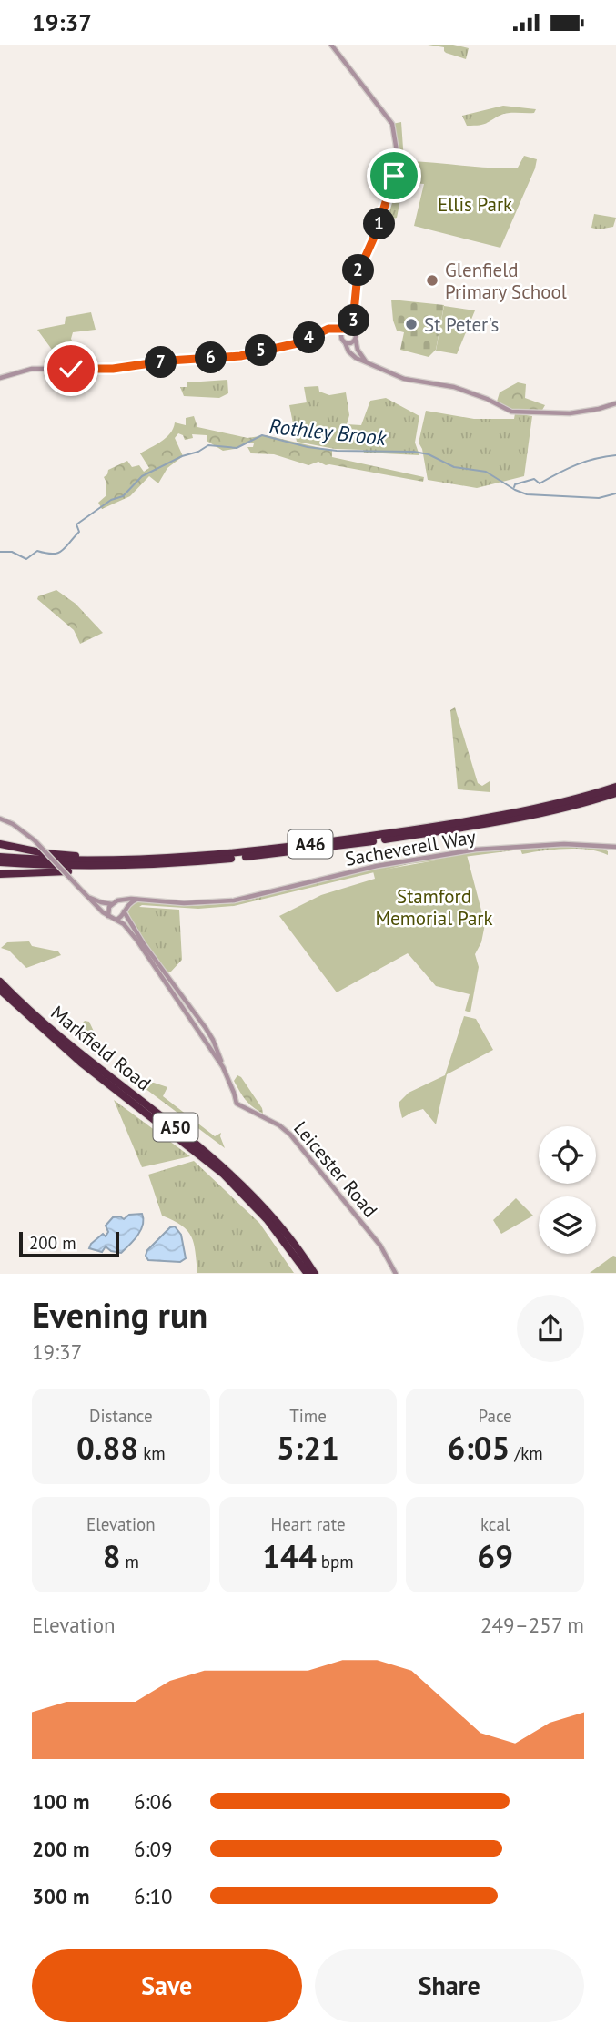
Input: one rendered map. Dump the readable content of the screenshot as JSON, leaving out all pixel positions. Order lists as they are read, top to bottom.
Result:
{
  "streets": {
    "highway": ["A46", "Markfield Road", "A50"],
    "street": ["Sacheverell Way", "Leicester Road"]
  },
  "crossings": [
    ["Sacheverell Way", "Leicester Road"]
  ],
  "water": ["Rothley Brook"],
  "parks": ["Ellis Park", "Stamford Memorial Park"],
  "places": ["Glenfield Primary School", "St Peter's"],
  "scale_bar": "200 m",
  "page": {
    "status": "19:37",
    "pins": [
      "1",
      "2",
      "3",
      "4",
      "5",
      "6",
      "7"
    ],
    "scale": "200 m",
    "heading": ["Evening run", "19:37"],
    "stats": [
      ["Distance", "0.88 km"],
      ["Time", "5:21"],
      ["Pace", "6:05 /km"],
      ["Elevation", "8 m"],
      ["Heart rate", "144 bpm"],
      ["kcal", "69"]
    ],
    "chart": ["Elevation", "249–257 m"],
    "list": [
      {
        "name": "100 m",
        "note": "6:06"
      },
      {
        "name": "200 m",
        "note": "6:09"
      },
      {
        "name": "300 m",
        "note": "6:10"
      }
    ],
    "buttons": ["Save", "Share"]
  }
}
